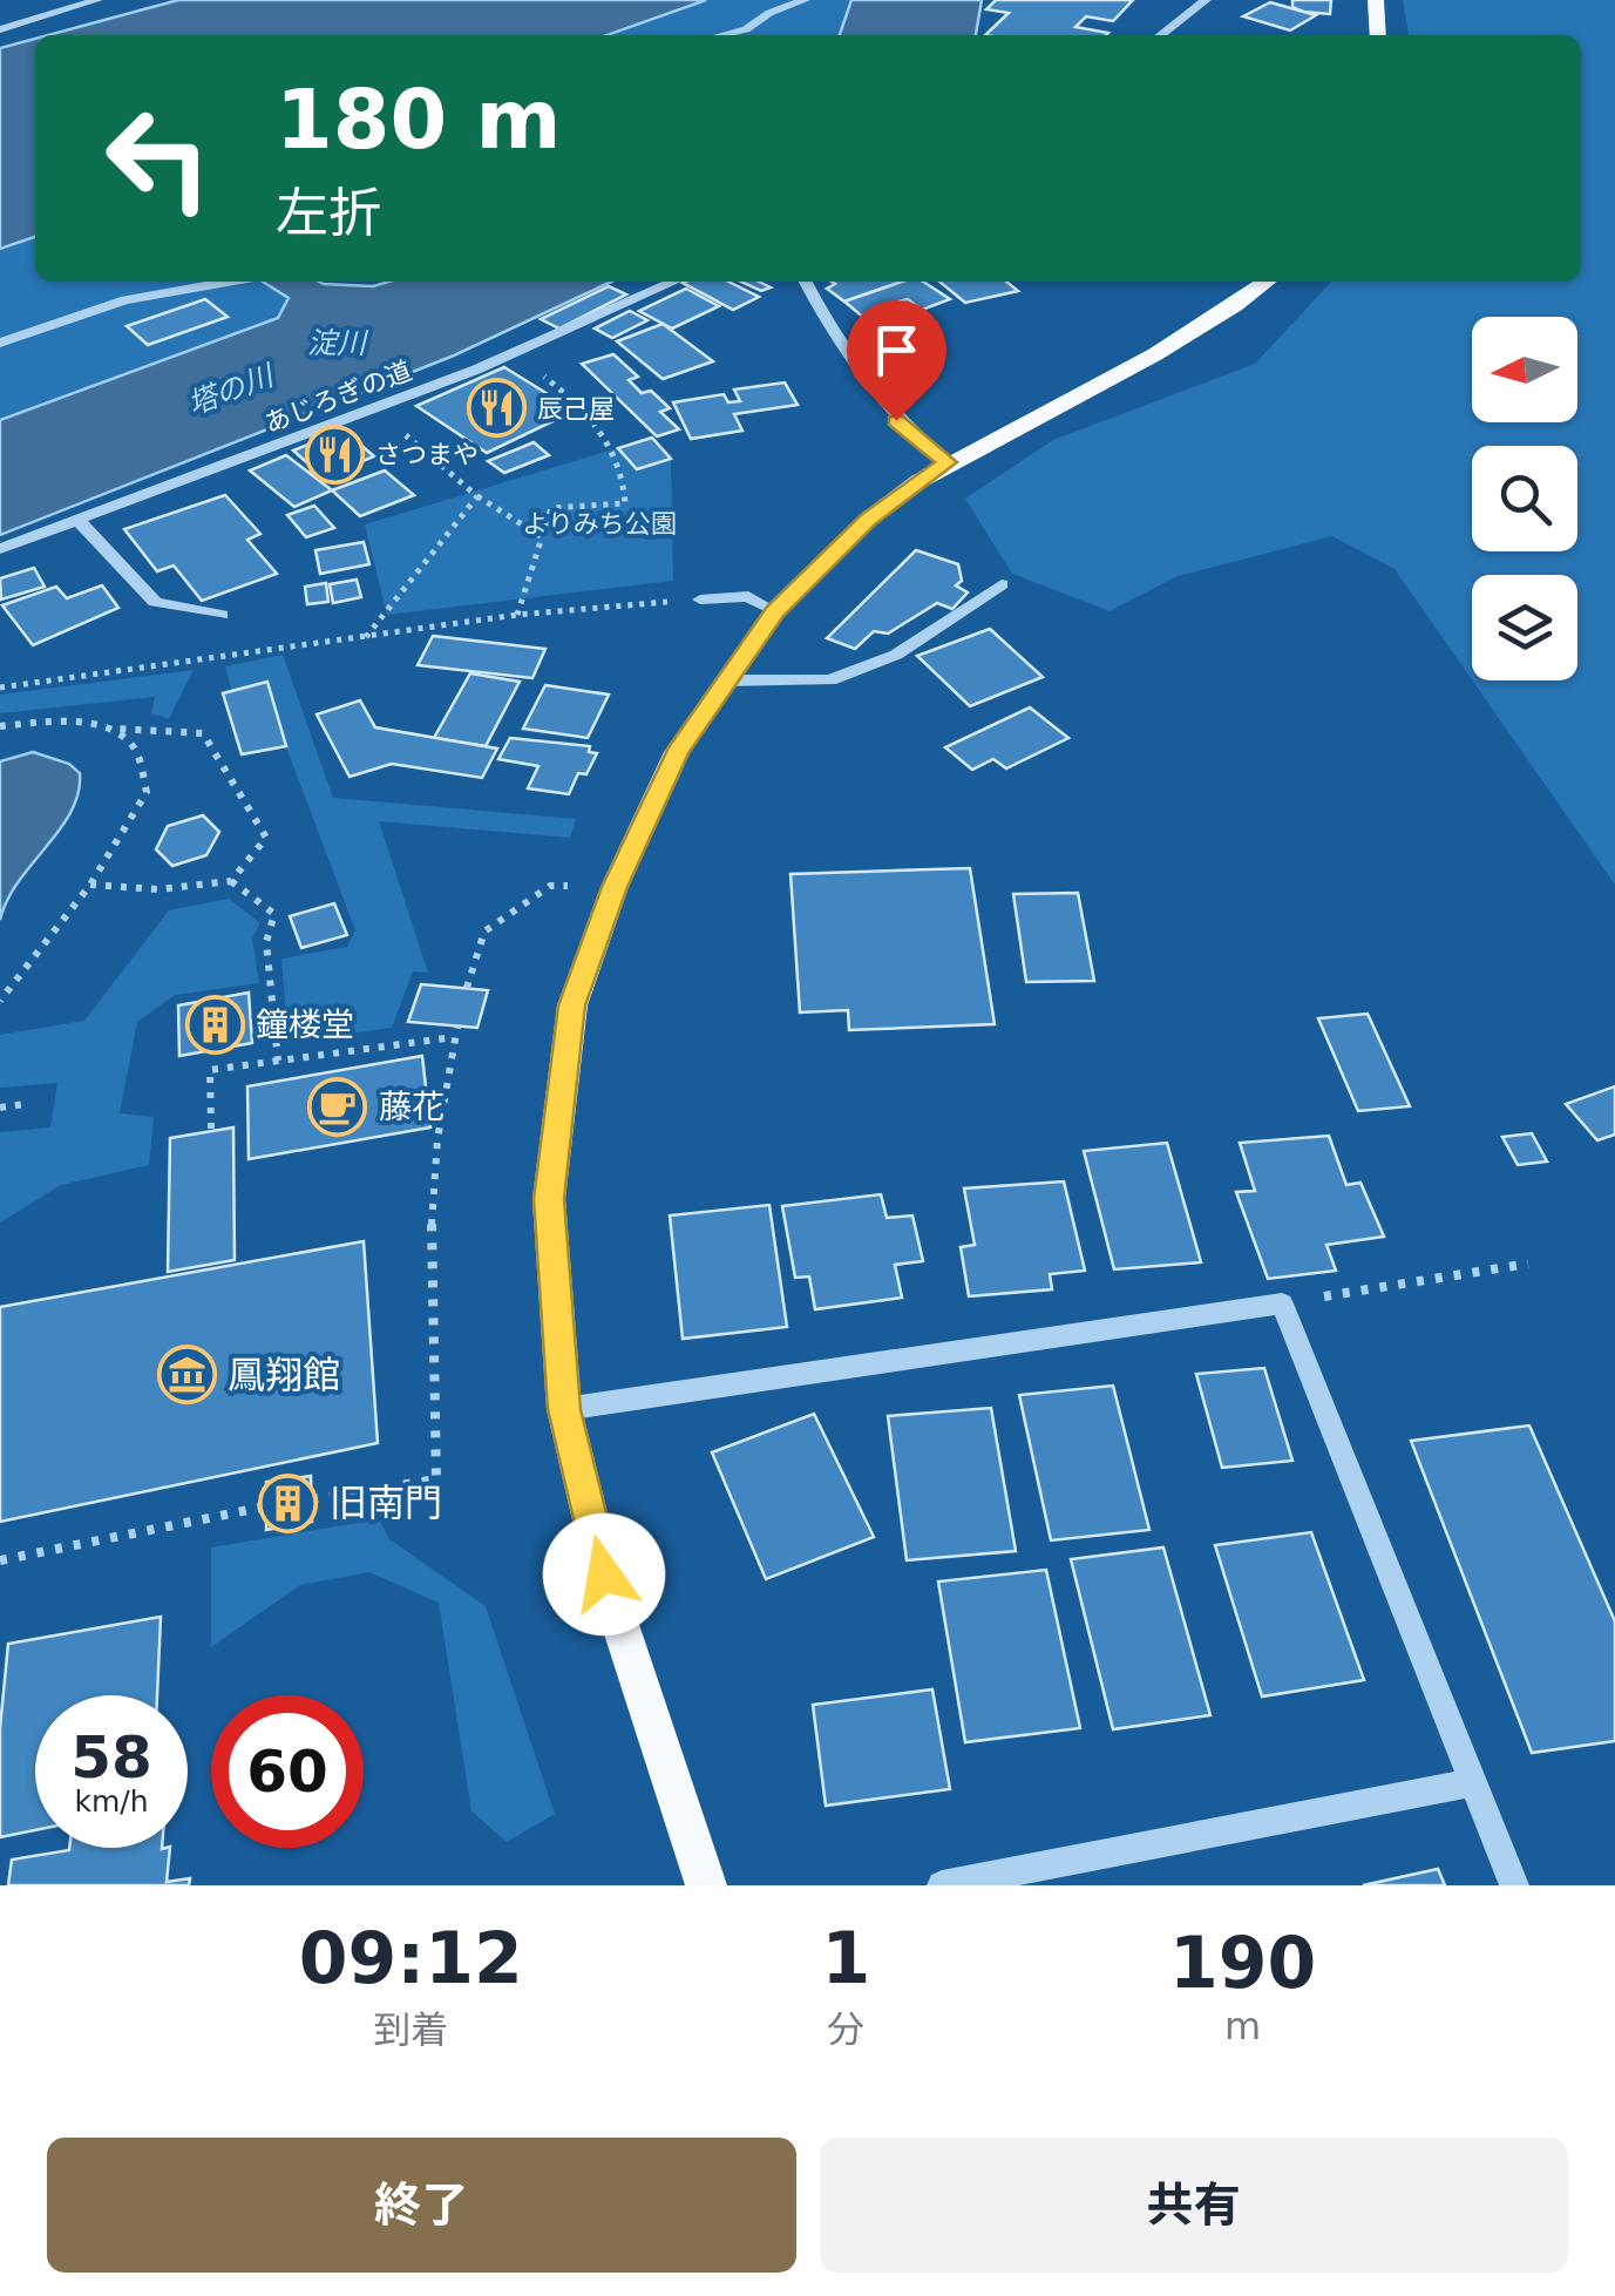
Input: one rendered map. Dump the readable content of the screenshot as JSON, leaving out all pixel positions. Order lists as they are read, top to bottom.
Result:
{
  "streets": {
    "street": ["あじろぎの道"]
  },
  "water": ["淀川", "塔の川"],
  "parks": ["よりみち公園"],
  "places": {
    "restaurant": ["辰己屋", "さつまや"],
    "building": ["鐘楼堂", "旧南門"],
    "cafe": ["藤花"],
    "museum": ["鳳翔館"]
  },
  "north": "left",
  "page": {
    "turn": ["180 m", "左折"],
    "speed": "58 km/h",
    "limit": "60",
    "eta": [
      "09:12",
      "到着",
      "1",
      "分",
      "190",
      "m"
    ],
    "buttons": ["終了", "共有"]
  }
}
